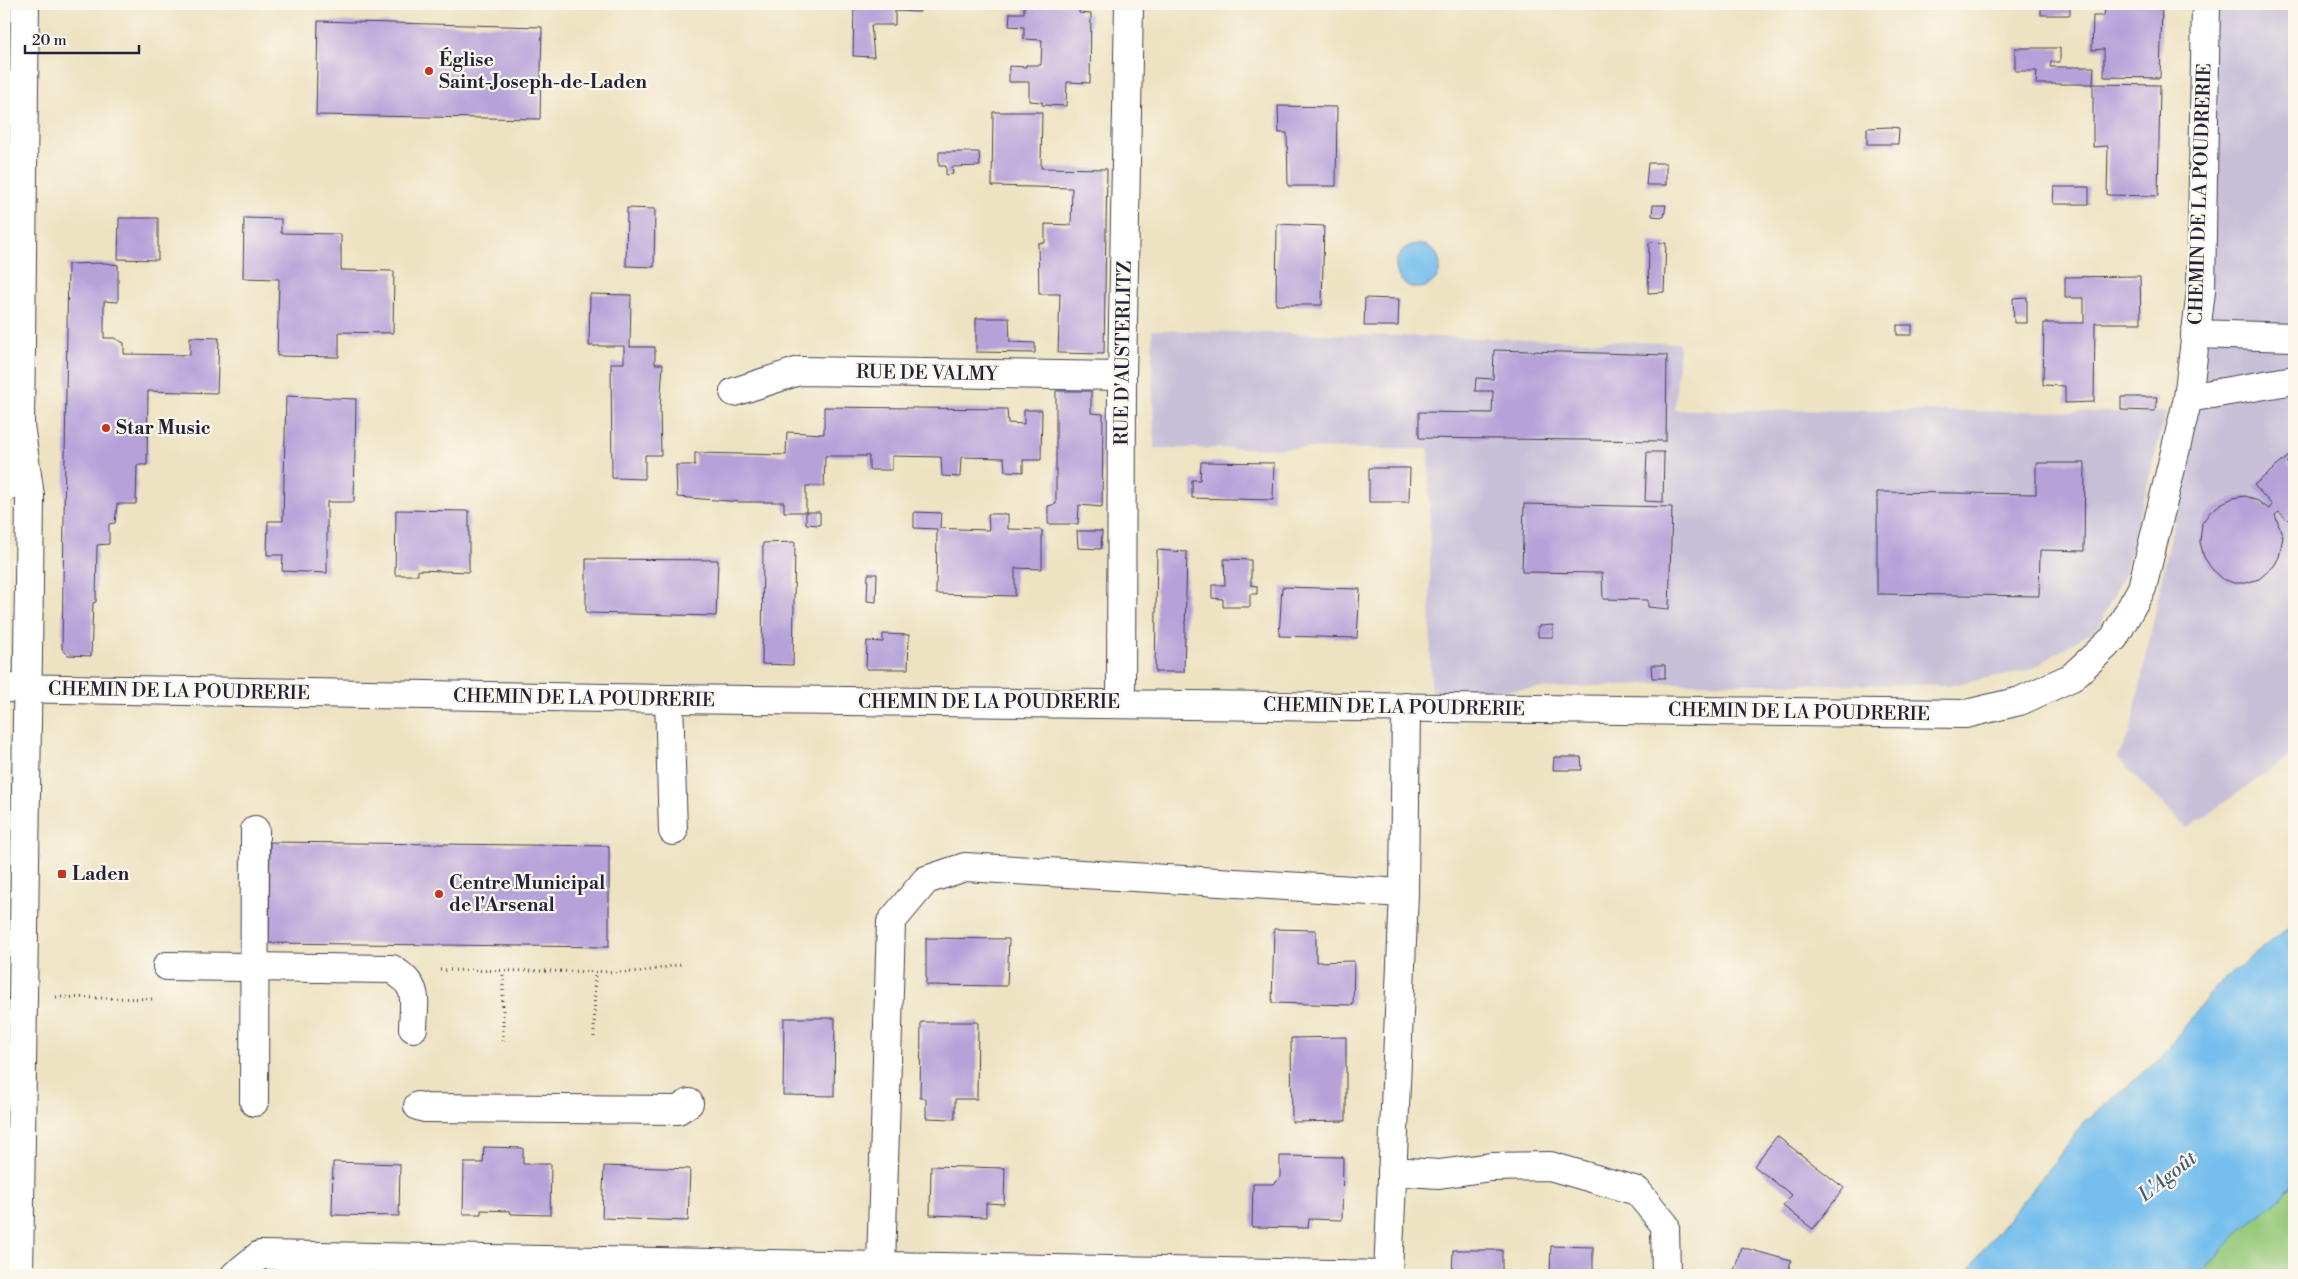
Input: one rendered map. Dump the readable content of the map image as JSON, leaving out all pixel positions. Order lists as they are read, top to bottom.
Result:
{
  "streets": {
    "street": ["CHEMIN DE LA POUDRERIE", "RUE D'AUSTERLITZ", "RUE DE VALMY"]
  },
  "crossings": [
    ["CHEMIN DE LA POUDRERIE", "RUE D'AUSTERLITZ"],
    ["RUE D'AUSTERLITZ", "RUE DE VALMY"]
  ],
  "water": ["L'Agoût"],
  "places": {
    "other": ["Église Saint-Joseph-de-Laden", "Star Music", "Centre Municipal de l'Arsenal"],
    "transit": ["Laden"]
  },
  "scale_bar": "20 m"
}
